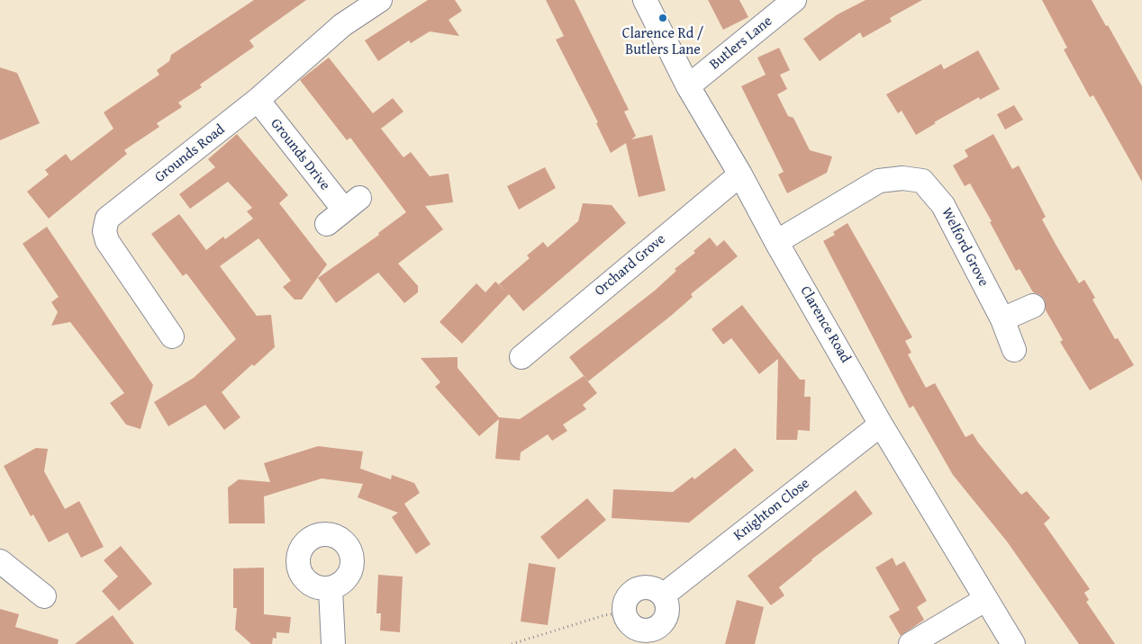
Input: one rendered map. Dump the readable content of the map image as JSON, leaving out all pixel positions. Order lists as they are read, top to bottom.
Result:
{
  "streets": {
    "street": [
      "Butlers Lane",
      "Grounds Road",
      "Grounds Drive",
      "Welford Grove",
      "Orchard Grove",
      "Clarence Road",
      "Knighton Close"
    ]
  },
  "crossings": [
    ["Butlers Lane", "Clarence Road"],
    ["Grounds Road", "Grounds Drive"],
    ["Welford Grove", "Clarence Road"],
    ["Orchard Grove", "Clarence Road"],
    ["Clarence Road", "Knighton Close"]
  ],
  "places": ["Clarence Rd / Butlers Lane"]
}
